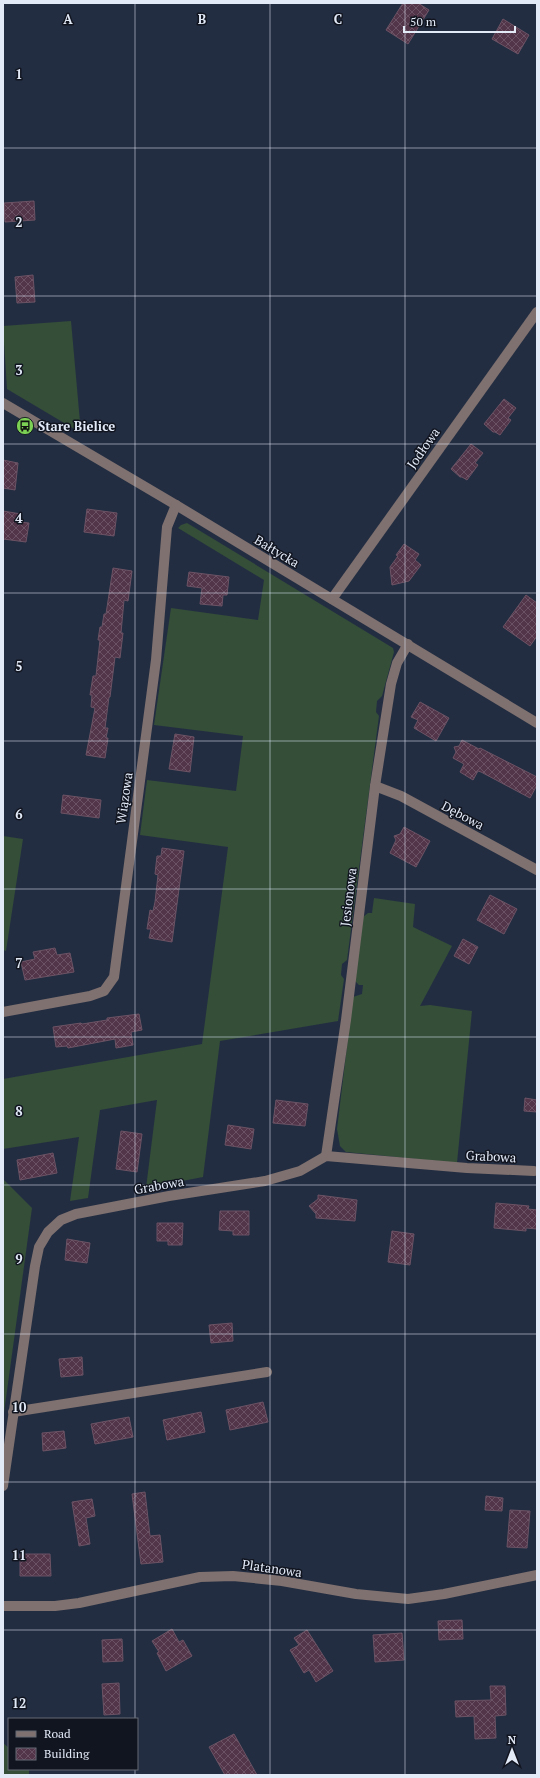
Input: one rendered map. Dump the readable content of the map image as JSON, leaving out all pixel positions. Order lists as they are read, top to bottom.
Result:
{
  "streets": {
    "street": [
      "Jodłowa",
      "Bałtycka",
      "Wiązowa",
      "Dębowa",
      "Jesionowa",
      "Grabowa",
      "Platanowa"
    ]
  },
  "crossings": [
    ["Jodłowa", "Bałtycka"],
    ["Bałtycka", "Wiązowa"],
    ["Bałtycka", "Jesionowa"],
    ["Dębowa", "Jesionowa"],
    ["Jesionowa", "Grabowa"]
  ],
  "places": {
    "bus stop": ["Stare Bielice"]
  },
  "legend": ["Road", "Building"],
  "scale_bar": "50 m",
  "north": "top",
  "grid": {
    "columns": ["A", "B", "C"],
    "rows": [
      "1",
      "2",
      "3",
      "4",
      "5",
      "6",
      "7",
      "8",
      "9",
      "10",
      "11",
      "12"
    ]
  }
}
